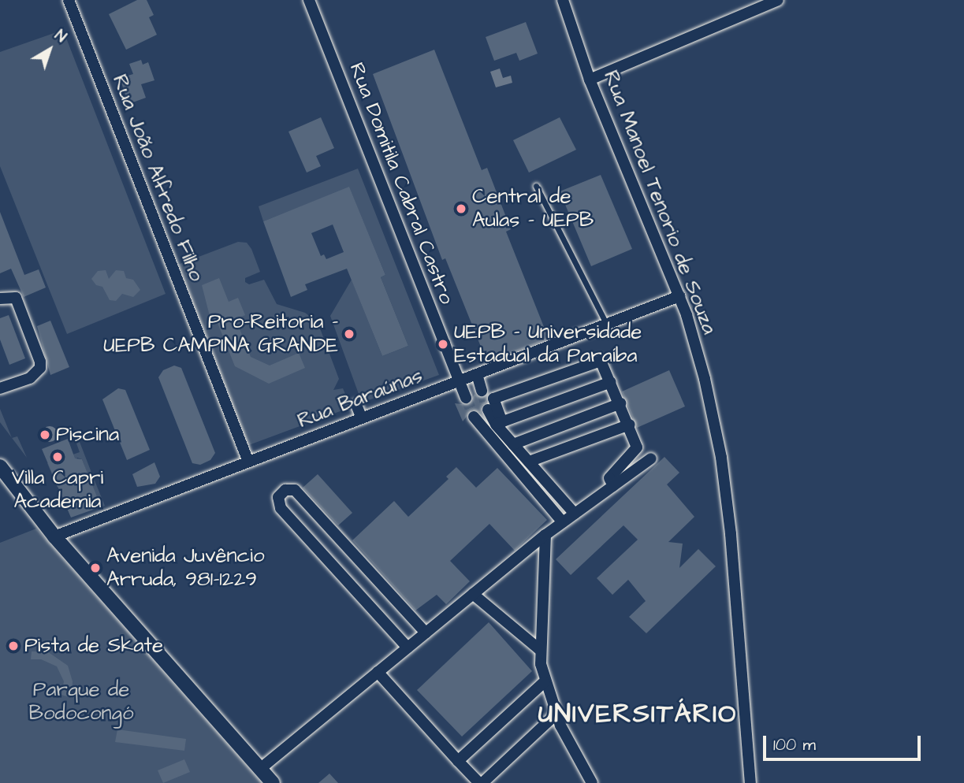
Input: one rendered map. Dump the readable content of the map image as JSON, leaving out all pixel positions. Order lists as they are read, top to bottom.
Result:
{
  "streets": {
    "street": [
      "Rua João Alfredo Filho",
      "Rua Domitila Cabral Castro",
      "Rua Manoel Tenorio de Souza",
      "Rua Baraúnas"
    ]
  },
  "crossings": [
    ["Rua João Alfredo Filho", "Rua Baraúnas"],
    ["Rua Domitila Cabral Castro", "Rua Baraúnas"],
    ["Rua Manoel Tenorio de Souza", "Rua Baraúnas"]
  ],
  "districts": ["UNIVERSITÁRIO"],
  "parks": ["Parque de Bodocongó"],
  "places": [
    "Central de Aulas - UEPB",
    "Pro-Reitoria - UEPB CAMPINA GRANDE",
    "UEPB - Universidade Estadual da Paraíba",
    "Piscina",
    "Villa Capri Academia",
    "Avenida Juvêncio Arruda, 981-1229",
    "Pista de Skate"
  ],
  "scale_bar": "100 m",
  "north": "top right"
}
